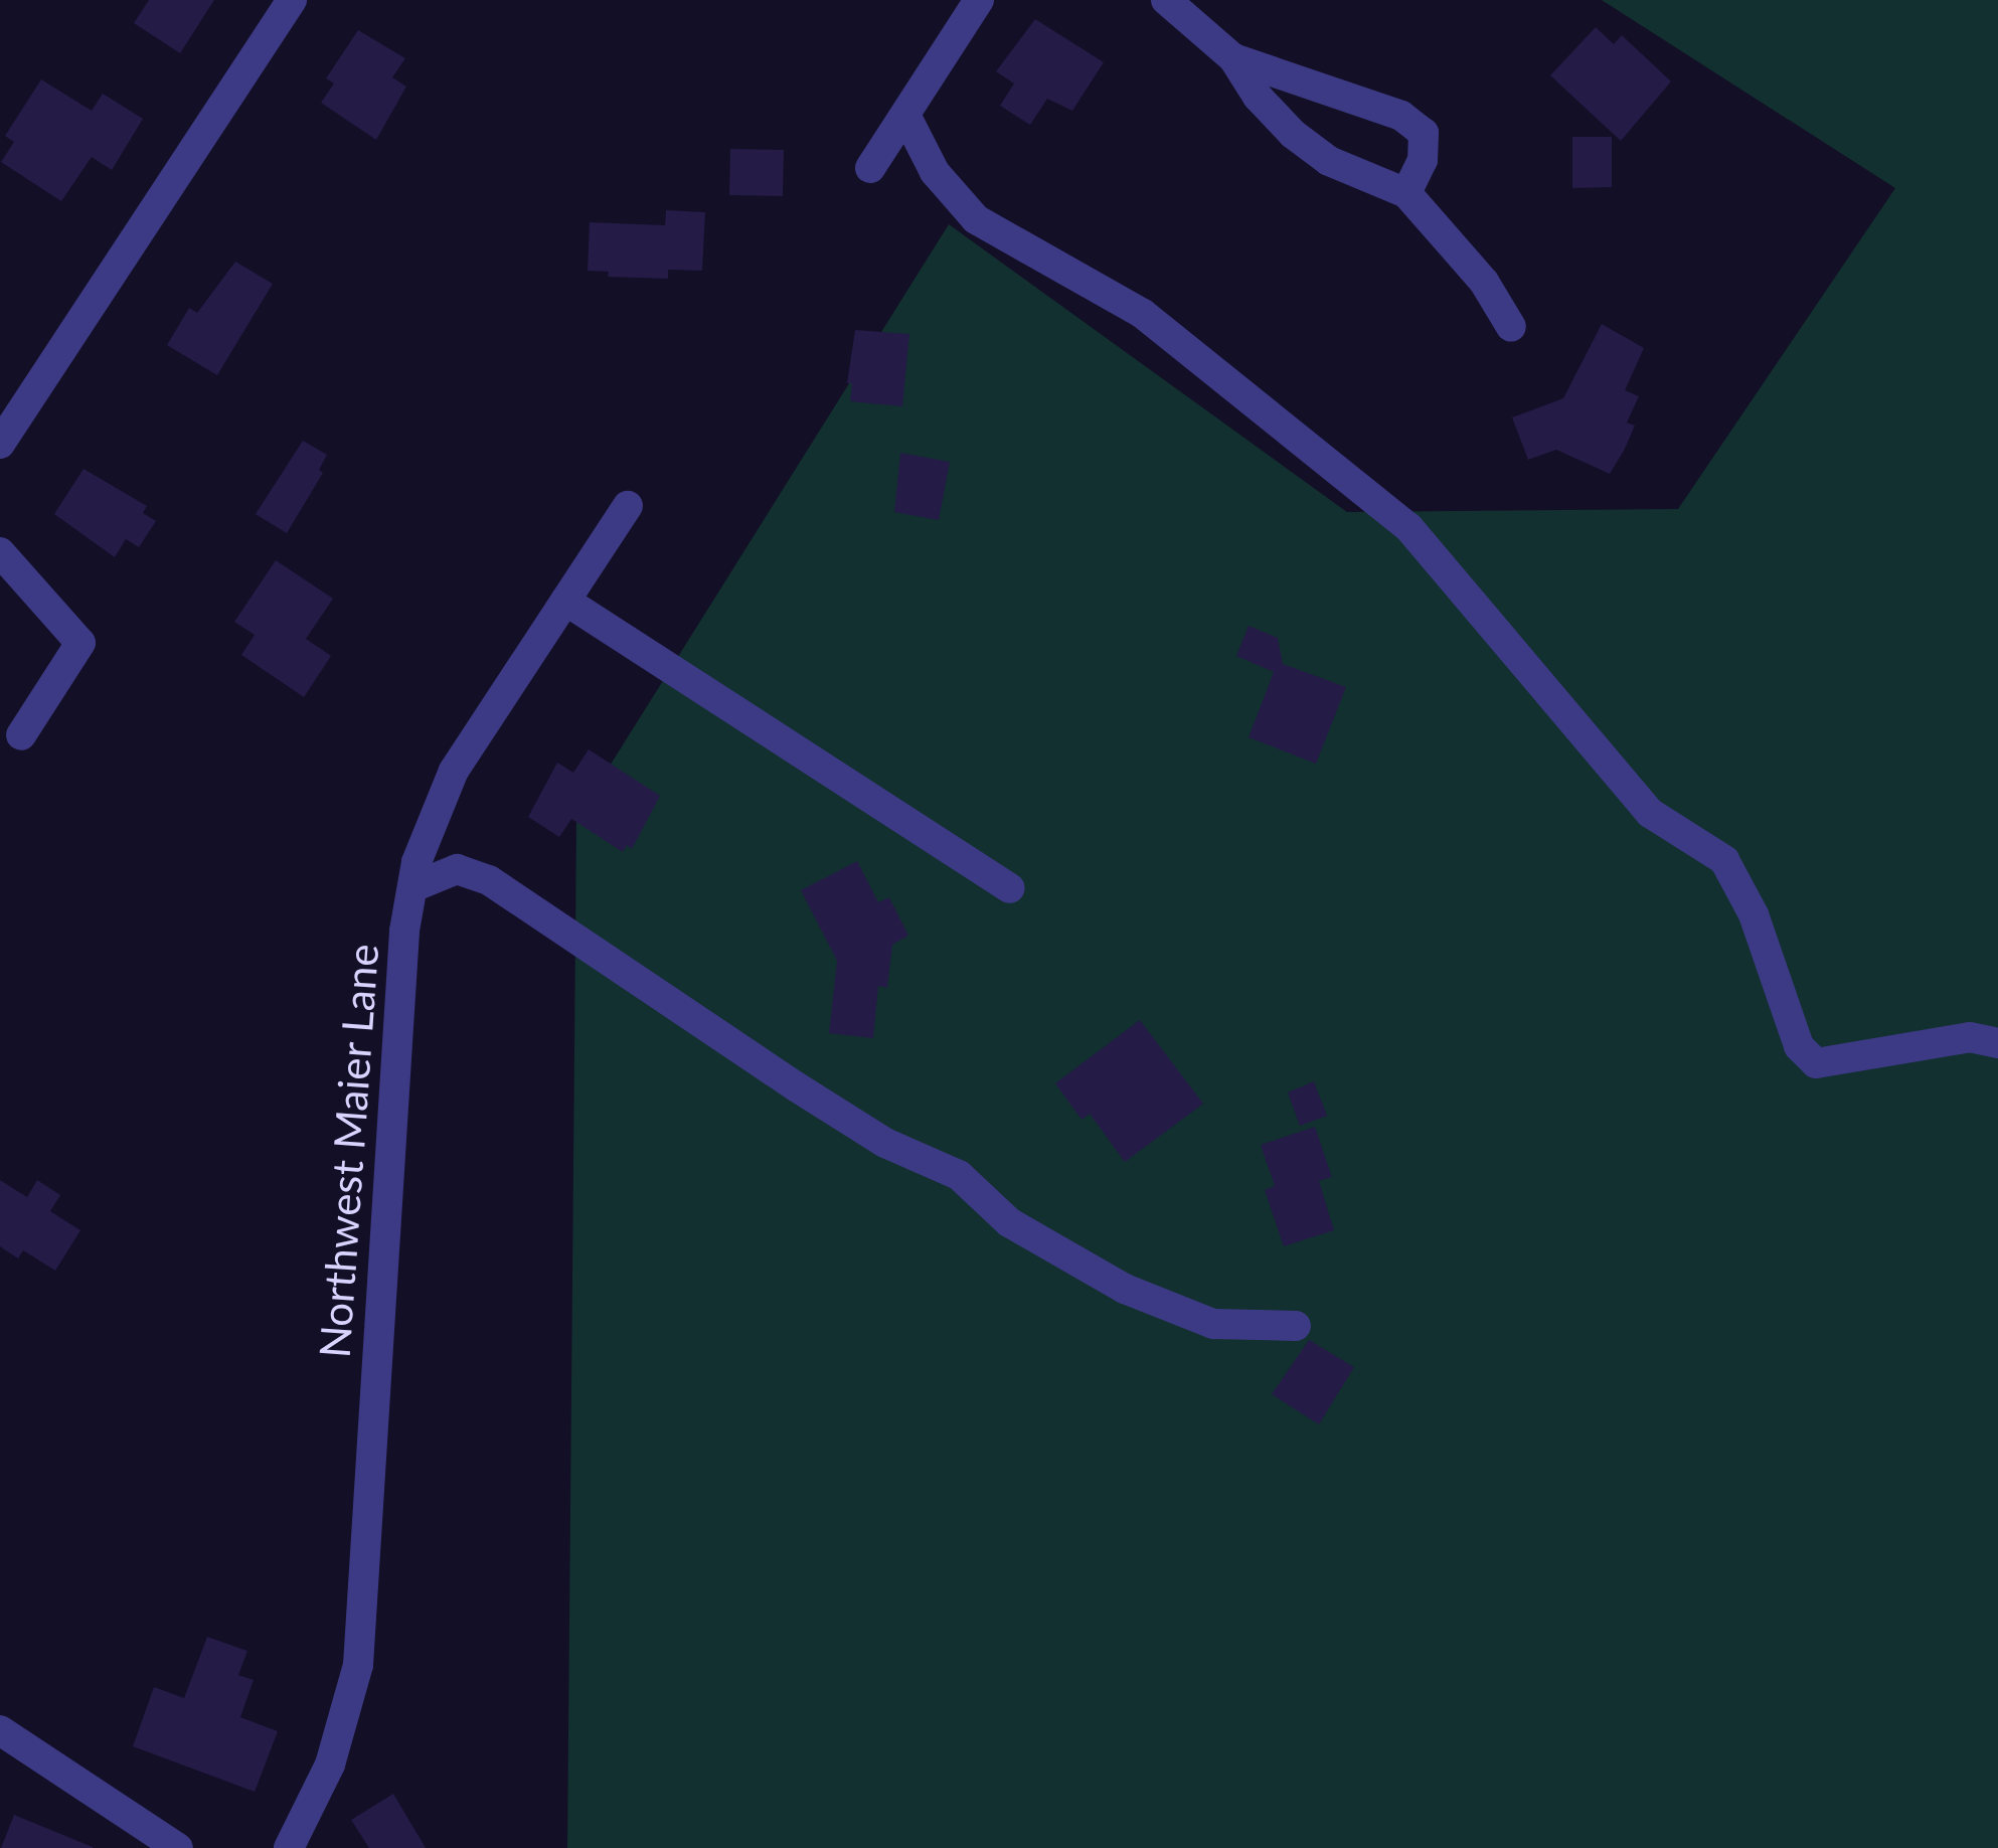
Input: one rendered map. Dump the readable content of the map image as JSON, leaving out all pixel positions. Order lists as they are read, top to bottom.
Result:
{
  "streets": {
    "street": ["Northwest Maier Lane"]
  }
}
